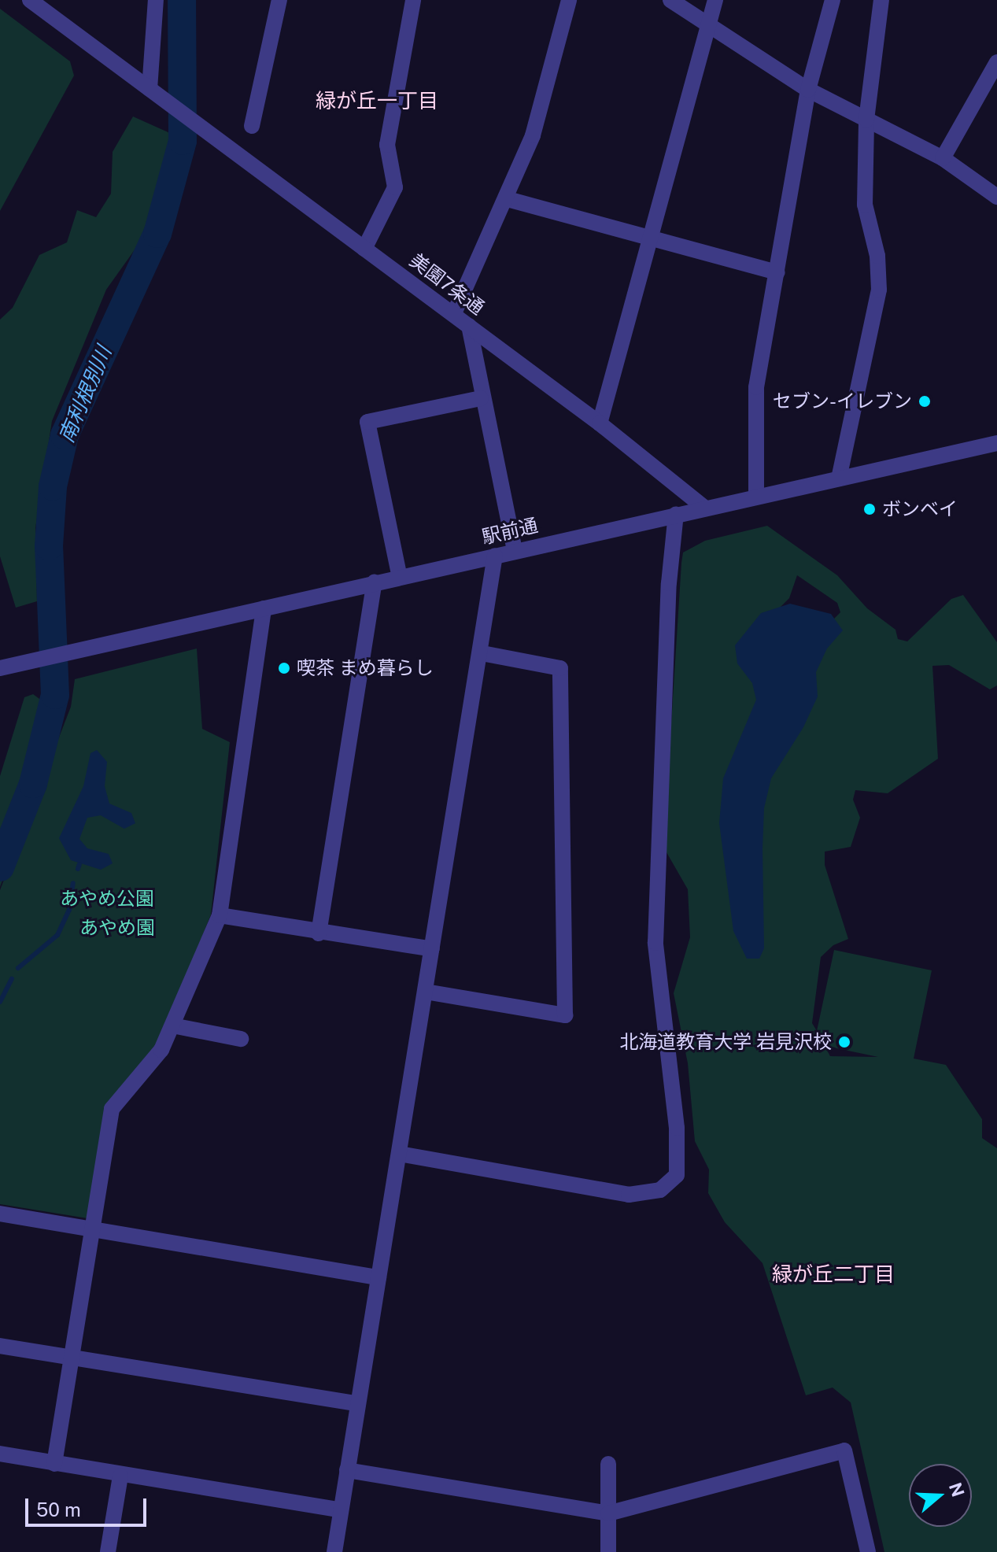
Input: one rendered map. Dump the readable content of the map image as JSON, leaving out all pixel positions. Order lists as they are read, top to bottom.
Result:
{
  "streets": {
    "street": ["美園7条通", "駅前通"]
  },
  "crossings": [
    ["美園7条通", "駅前通"]
  ],
  "districts": ["緑が丘一丁目", "緑が丘二丁目"],
  "water": ["南利根別川"],
  "parks": ["あやめ公園", "あやめ園"],
  "places": [
    "セブン-イレブン",
    "ボンベイ",
    "喫茶 まめ暮らし",
    "北海道教育大学 岩見沢校"
  ],
  "scale_bar": "50 m",
  "north": "right"
}
